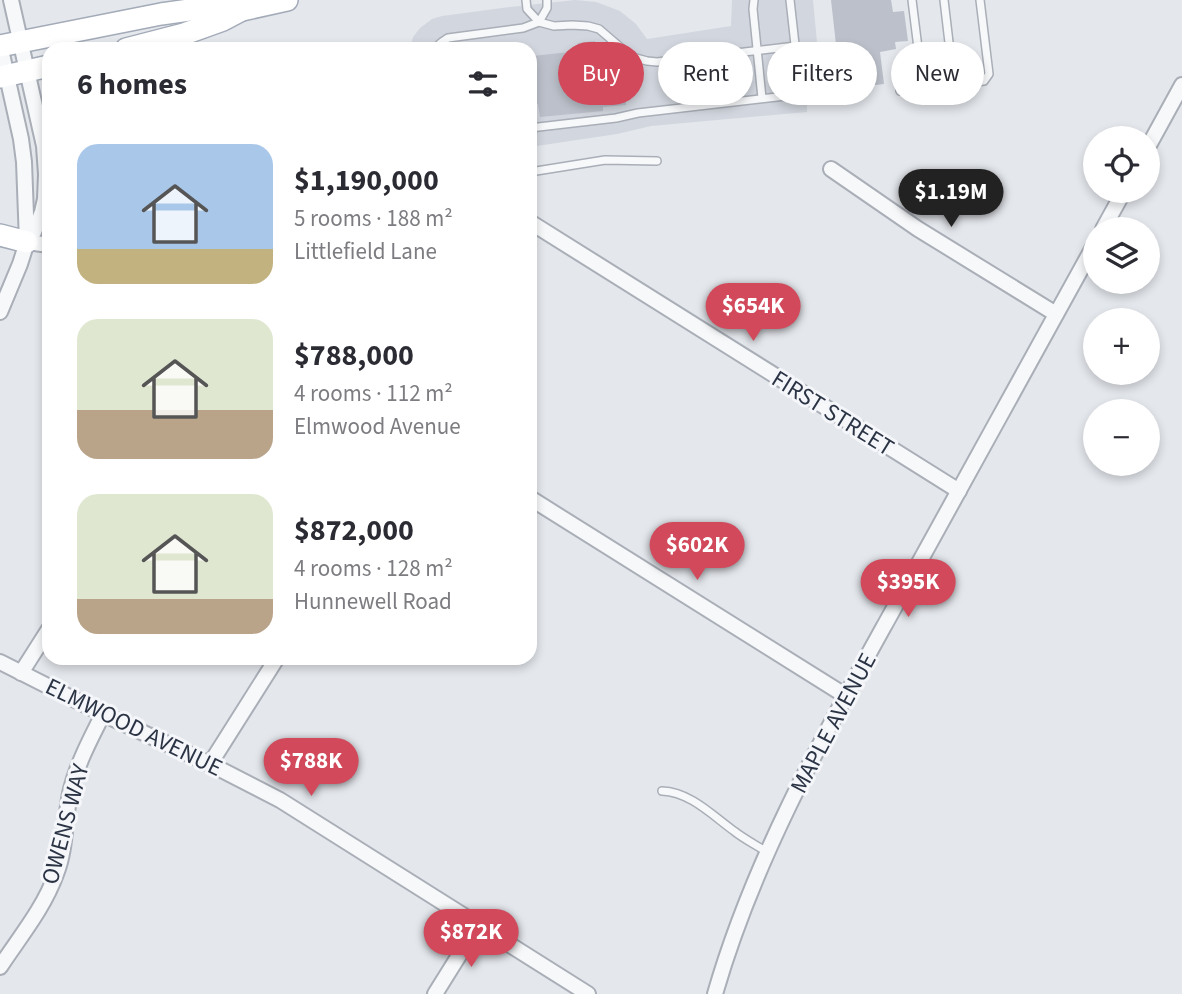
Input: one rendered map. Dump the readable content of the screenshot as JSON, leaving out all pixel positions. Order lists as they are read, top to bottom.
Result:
{
  "streets": {
    "street": [
      "FIRST STREET",
      "MAPLE AVENUE",
      "ELMWOOD AVENUE",
      "OWENS WAY"
    ]
  },
  "crossings": [
    ["FIRST STREET", "MAPLE AVENUE"],
    ["ELMWOOD AVENUE", "OWENS WAY"]
  ],
  "page": {
    "chip": [
      "Buy",
      "Rent",
      "Filters",
      "New"
    ],
    "heading": "6 homes",
    "map_buttons": ["+", "−"],
    "list": [
      {
        "name": "$1,190,000",
        "note": "5 rooms · 188 m² · Littlefield Lane"
      },
      {
        "name": "$788,000",
        "note": "4 rooms · 112 m² · Elmwood Avenue"
      },
      {
        "name": "$872,000",
        "note": "4 rooms · 128 m² · Hunnewell Road"
      }
    ],
    "price": [
      "$1.19M",
      "$654K",
      "$602K",
      "$395K",
      "$788K",
      "$872K"
    ]
  }
}
